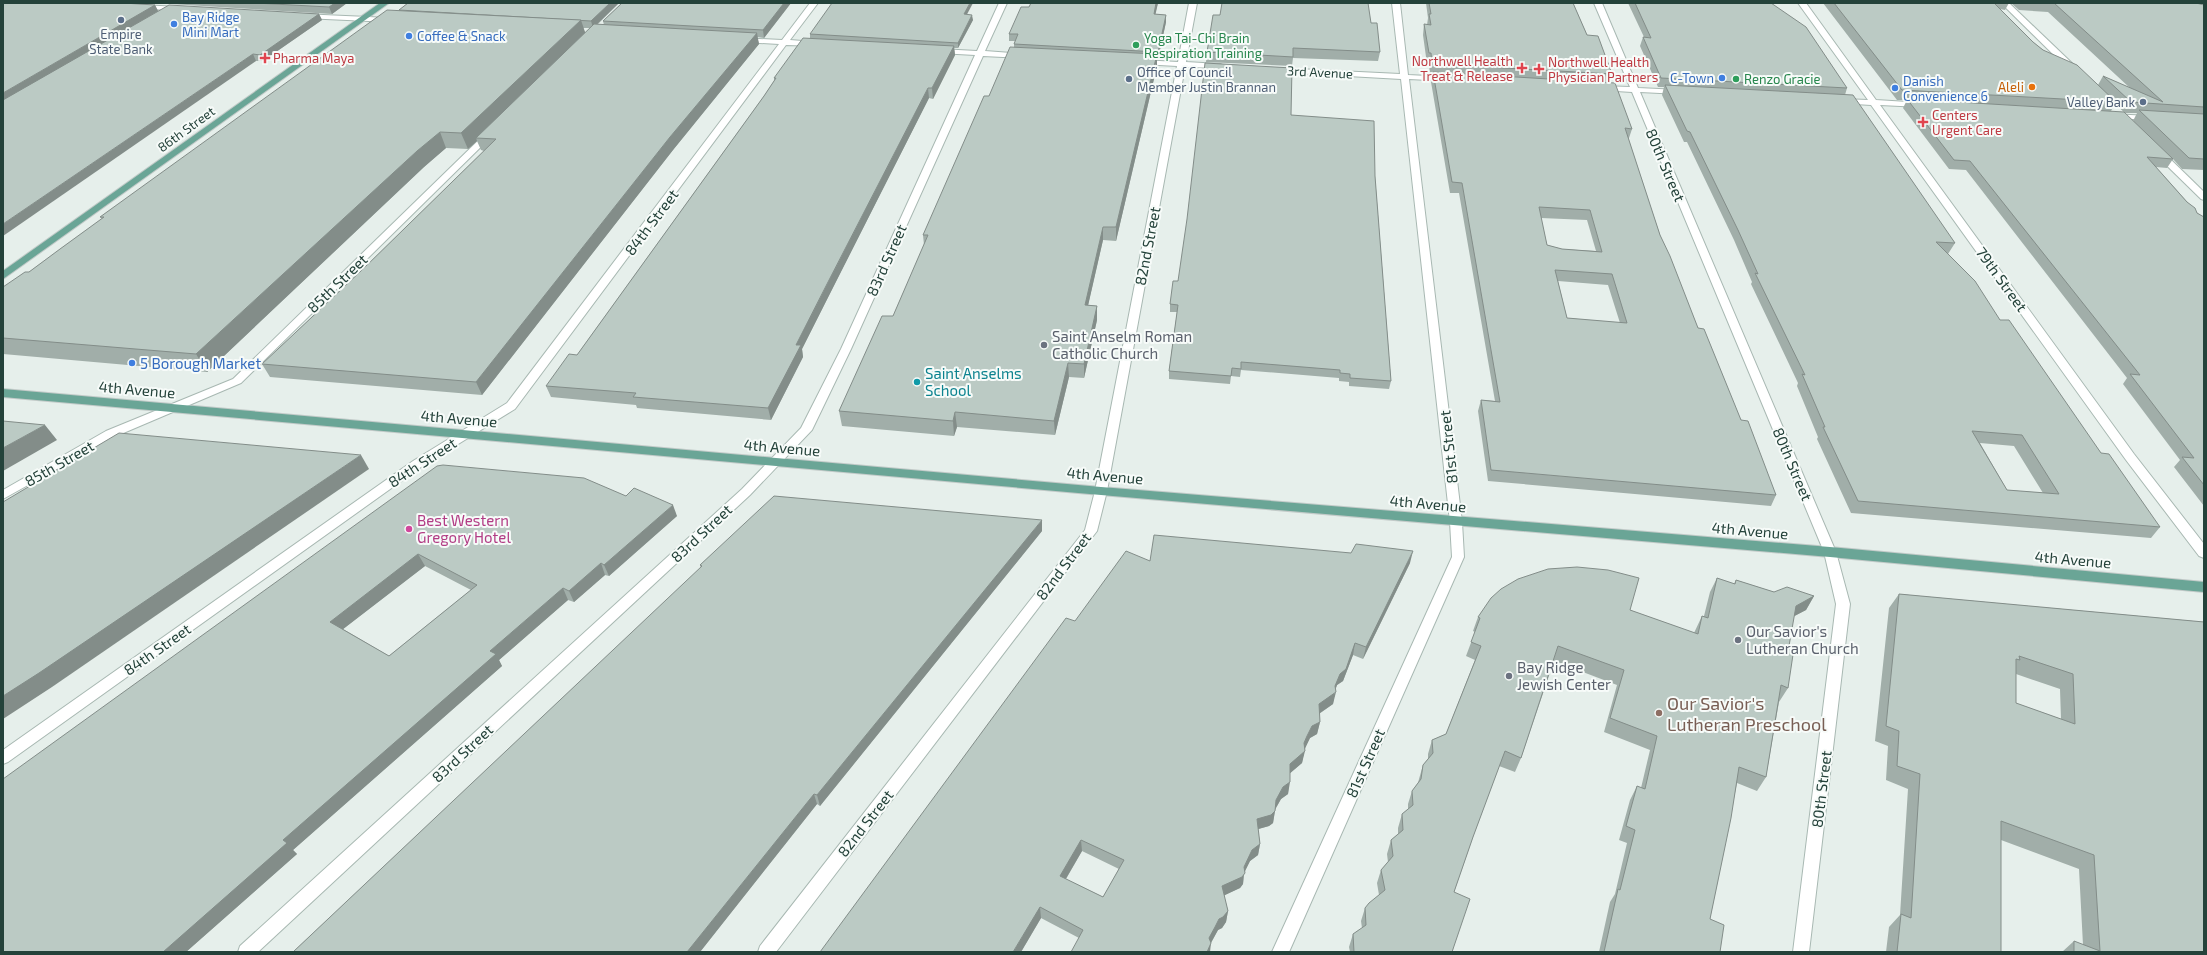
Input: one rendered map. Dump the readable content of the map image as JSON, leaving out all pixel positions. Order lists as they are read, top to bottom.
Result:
{
  "streets": {
    "main road": ["86th Street", "4th Avenue"],
    "street": [
      "3rd Avenue",
      "80th Street",
      "84th Street",
      "82nd Street",
      "83rd Street",
      "79th Street",
      "85th Street",
      "81st Street"
    ]
  },
  "crossings": [
    ["3rd Avenue", "81st Street"],
    ["80th Street", "4th Avenue"],
    ["84th Street", "4th Avenue"],
    ["82nd Street", "4th Avenue"],
    ["83rd Street", "4th Avenue"],
    ["85th Street", "4th Avenue"],
    ["4th Avenue", "81st Street"]
  ],
  "places": {
    "other": [
      "Empire State Bank",
      "Bay Ridge Mini Mart",
      "Coffee & Snack",
      "Yoga Tai-Chi Brain Respiration Training",
      "C-Town",
      "Office of Council Member Justin Brannan",
      "Renzo Gracie",
      "Aleli",
      "Danish Convenience 6",
      "Valley Bank",
      "Saint Anselm Roman Catholic Church",
      "5 Borough Market",
      "Saint Anselms School",
      "Best Western Gregory Hotel",
      "Our Savior's Lutheran Church",
      "Bay Ridge Jewish Center",
      "Our Savior's Lutheran Preschool"
    ],
    "health": [
      "Pharma Maya",
      "Northwell Health Treat & Release",
      "Northwell Health Physician Partners",
      "Centers Urgent Care"
    ]
  }
}
